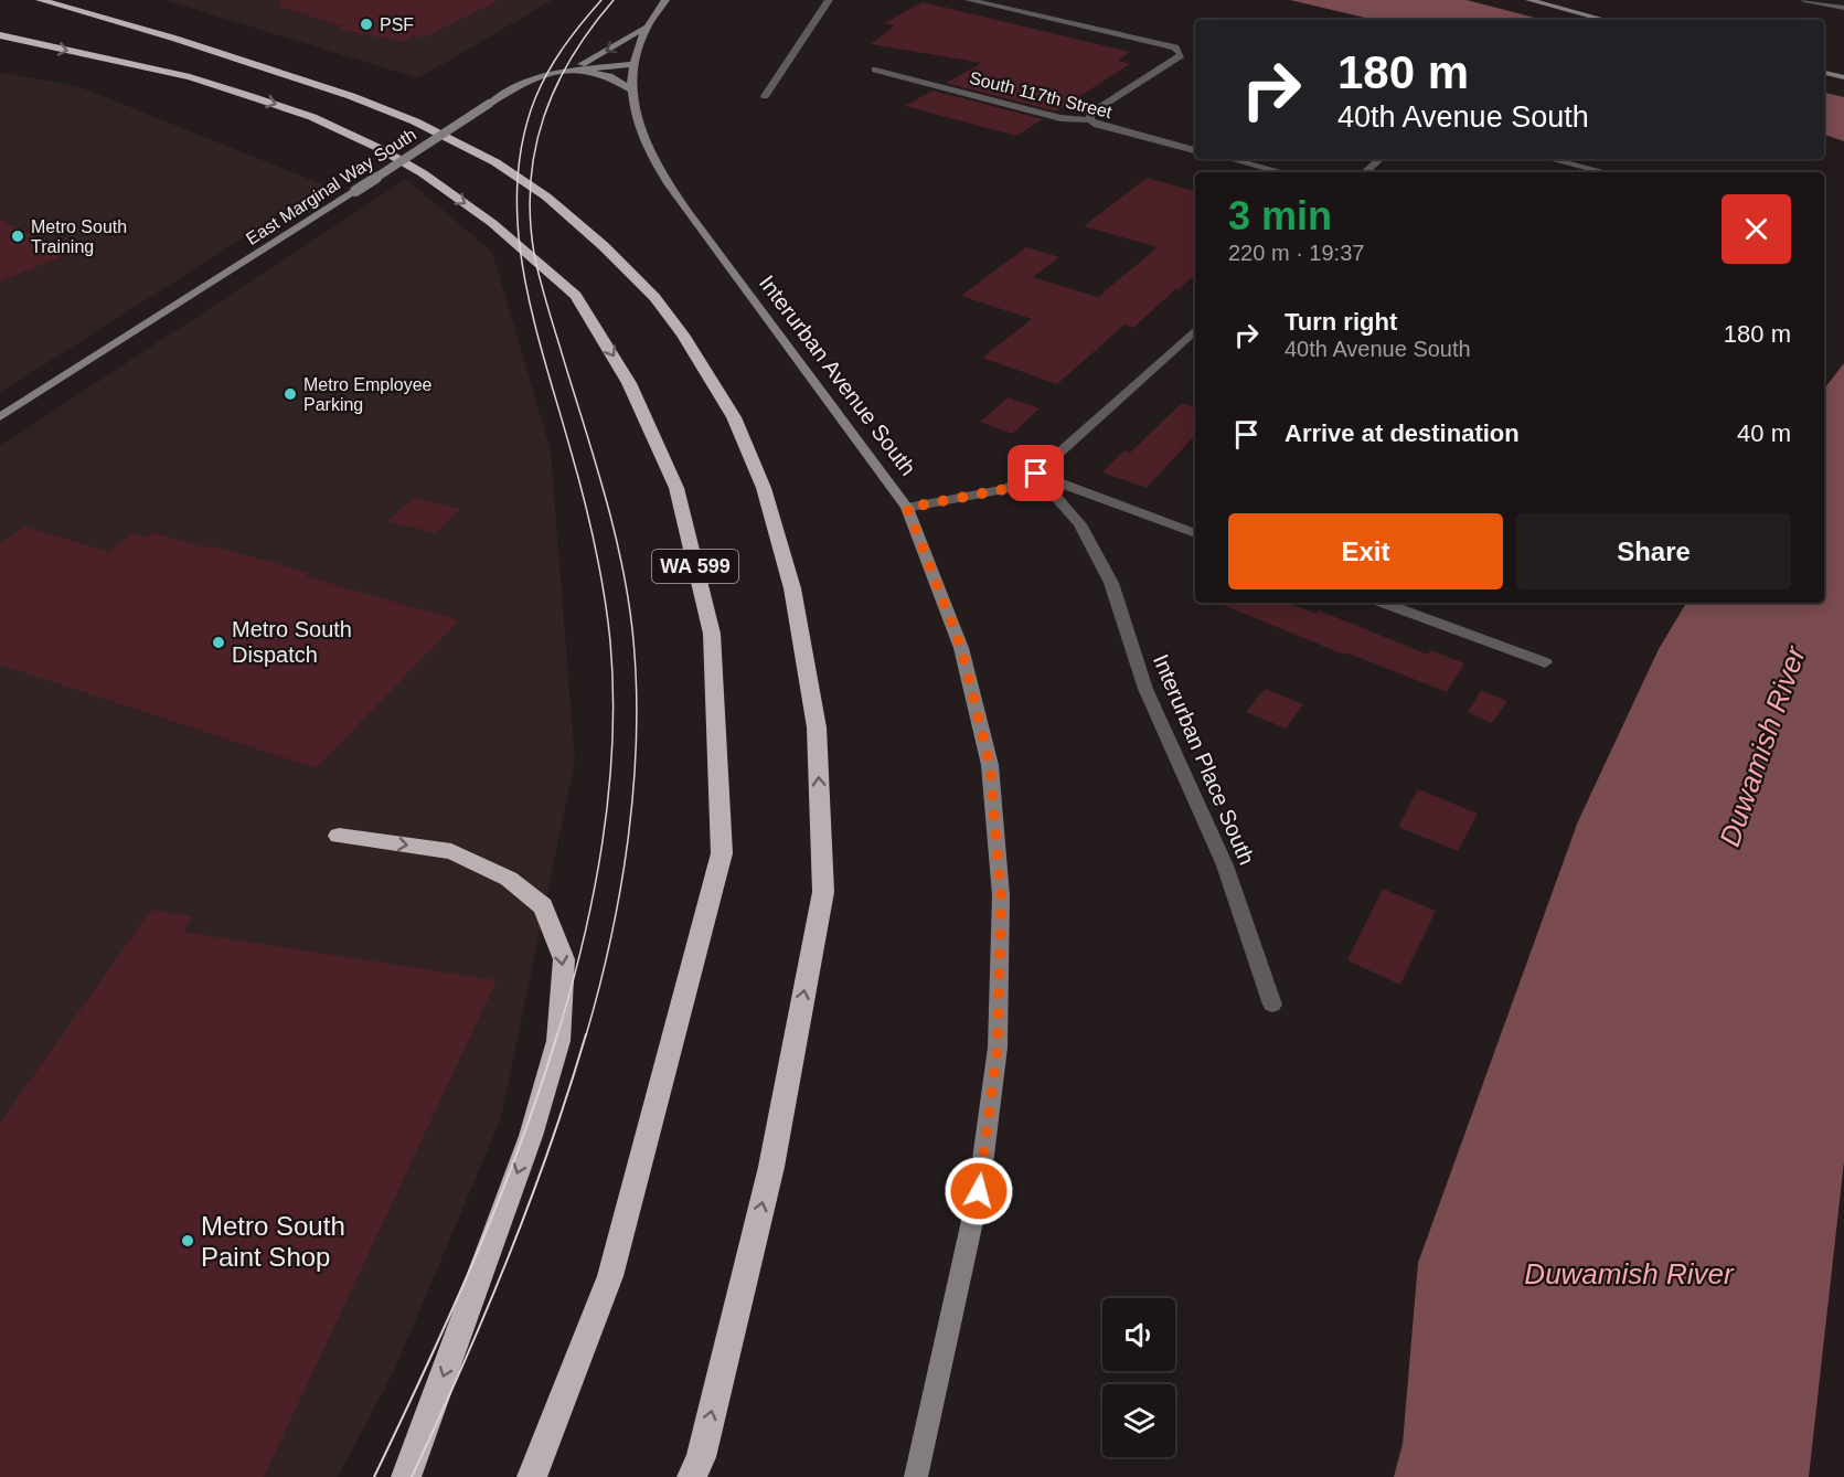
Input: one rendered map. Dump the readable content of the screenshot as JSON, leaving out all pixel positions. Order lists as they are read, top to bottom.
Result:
{
  "streets": {
    "highway": ["WA 599"],
    "street": [
      "South 117th Street",
      "East Marginal Way South",
      "Interurban Avenue South",
      "Interurban Place South"
    ]
  },
  "crossings": [
    ["East Marginal Way South", "Interurban Avenue South"]
  ],
  "water": ["Duwamish River"],
  "places": [
    "PSF",
    "Metro South Training",
    "Metro Employee Parking",
    "Metro South Dispatch",
    "Metro South Paint Shop"
  ],
  "page": {
    "turn": ["180 m", "40th Avenue South"],
    "heading": ["3 min", "220 m · 19:37"],
    "list": [
      {
        "name": "Turn right",
        "note": "40th Avenue South",
        "value": "180 m"
      },
      {
        "name": "Arrive at destination",
        "value": "40 m"
      }
    ],
    "buttons": ["Exit", "Share"]
  }
}
